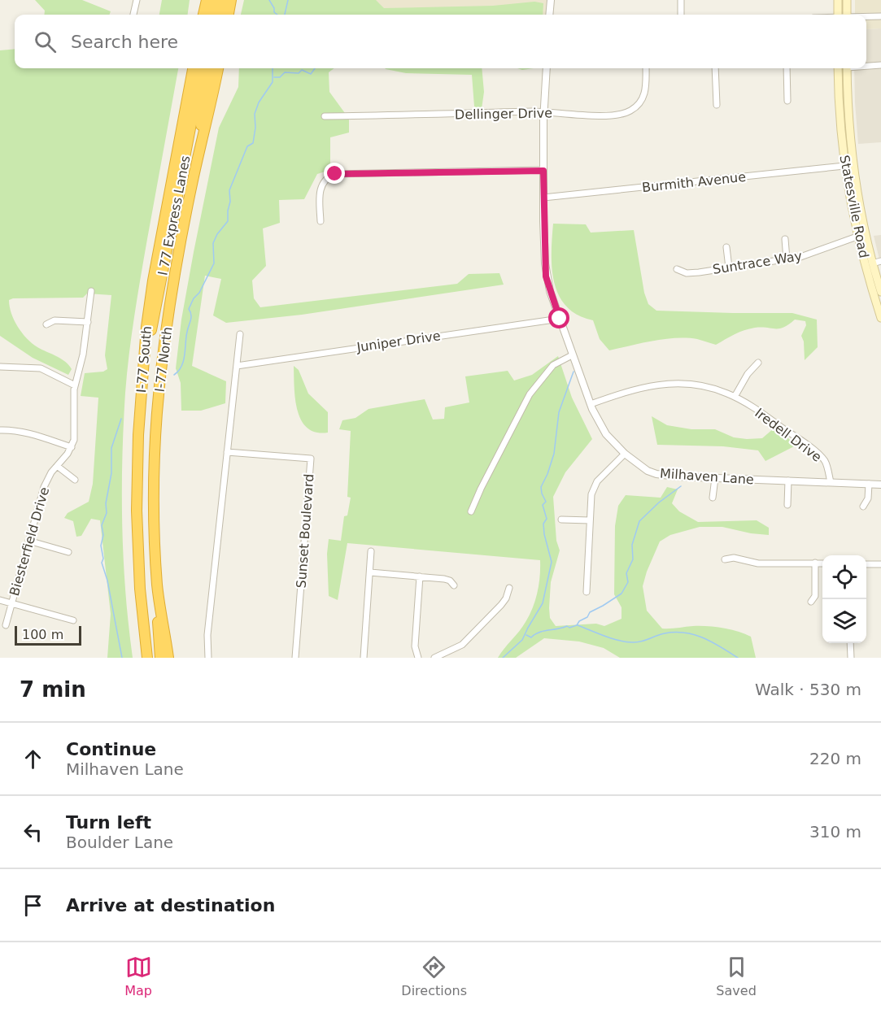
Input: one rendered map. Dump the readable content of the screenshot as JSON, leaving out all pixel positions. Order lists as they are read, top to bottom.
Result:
{
  "streets": {
    "highway": ["I 77 Express Lanes", "I-77 South", "I-77 North"],
    "main road": ["Statesville Road"],
    "street": [
      "Dellinger Drive",
      "Burmith Avenue",
      "Suntrace Way",
      "Juniper Drive",
      "Iredell Drive",
      "Milhaven Lane",
      "Sunset Boulevard",
      "Biesterfield Drive"
    ]
  },
  "crossings": [
    ["Dellinger Drive", "Milhaven Lane"],
    ["Burmith Avenue", "Statesville Road"],
    ["Burmith Avenue", "Milhaven Lane"],
    ["Statesville Road", "Suntrace Way"],
    ["I 77 Express Lanes", "I-77 South"],
    ["I 77 Express Lanes", "I-77 North"],
    ["Juniper Drive", "Milhaven Lane"],
    ["Iredell Drive", "Milhaven Lane"]
  ],
  "scale_bar": "100 m",
  "page": {
    "search": "Search here",
    "scale": "100 m",
    "heading": ["7 min", "Walk · 530 m"],
    "list": [
      ["Continue", "Milhaven Lane", "220 m"],
      ["Turn left", "Boulder Lane", "310 m"],
      "Arrive at destination"
    ],
    "nav": ["Map", "Directions", "Saved"]
  }
}
